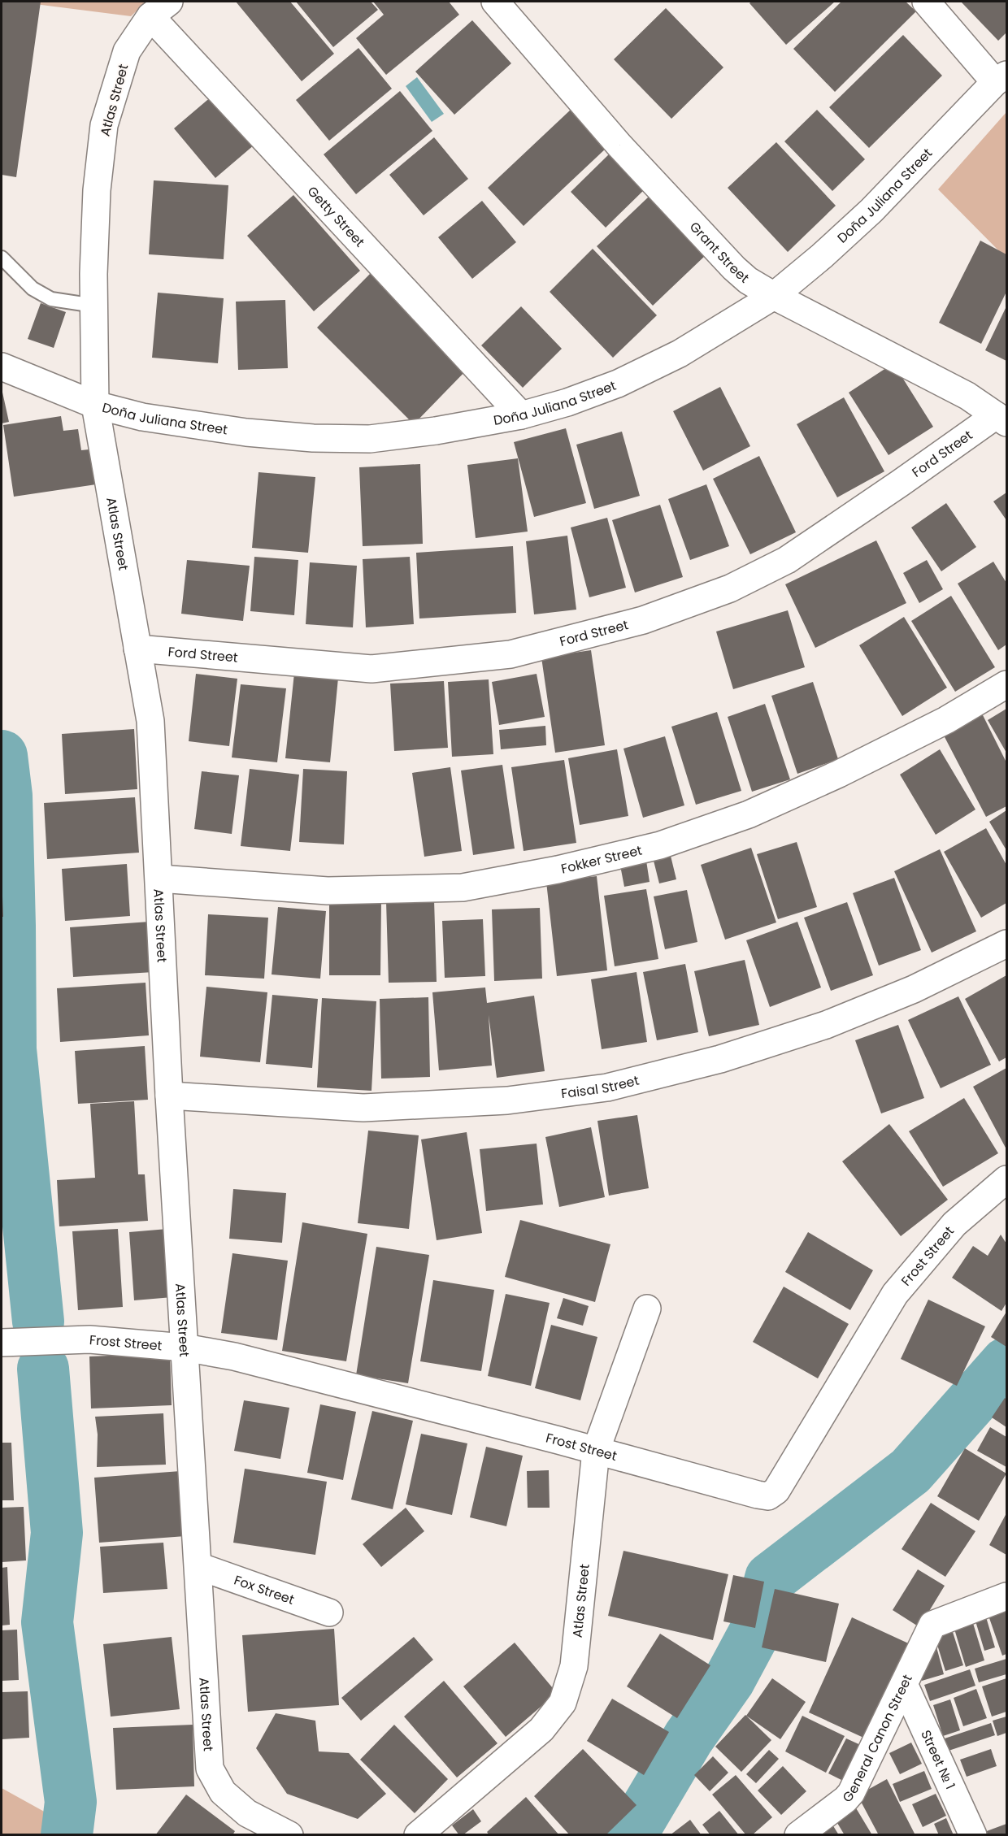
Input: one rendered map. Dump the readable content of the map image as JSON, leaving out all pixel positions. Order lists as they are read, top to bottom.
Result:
{
  "streets": {
    "street": [
      "Atlas Street",
      "Doña Juliana Street",
      "Getty Street",
      "Grant Street",
      "Ford Street",
      "Fokker Street",
      "Faisal Street",
      "Frost Street",
      "Fox Street",
      "General Canon Street",
      "Street № 1"
    ]
  },
  "crossings": [
    ["Atlas Street", "Doña Juliana Street"],
    ["Atlas Street", "Getty Street"],
    ["Atlas Street", "Ford Street"],
    ["Atlas Street", "Fokker Street"],
    ["Atlas Street", "Faisal Street"],
    ["Atlas Street", "Frost Street"],
    ["Atlas Street", "Fox Street"],
    ["Doña Juliana Street", "Getty Street"],
    ["Doña Juliana Street", "Grant Street"],
    ["Grant Street", "Ford Street"],
    ["General Canon Street", "Street № 1"]
  ]
}
